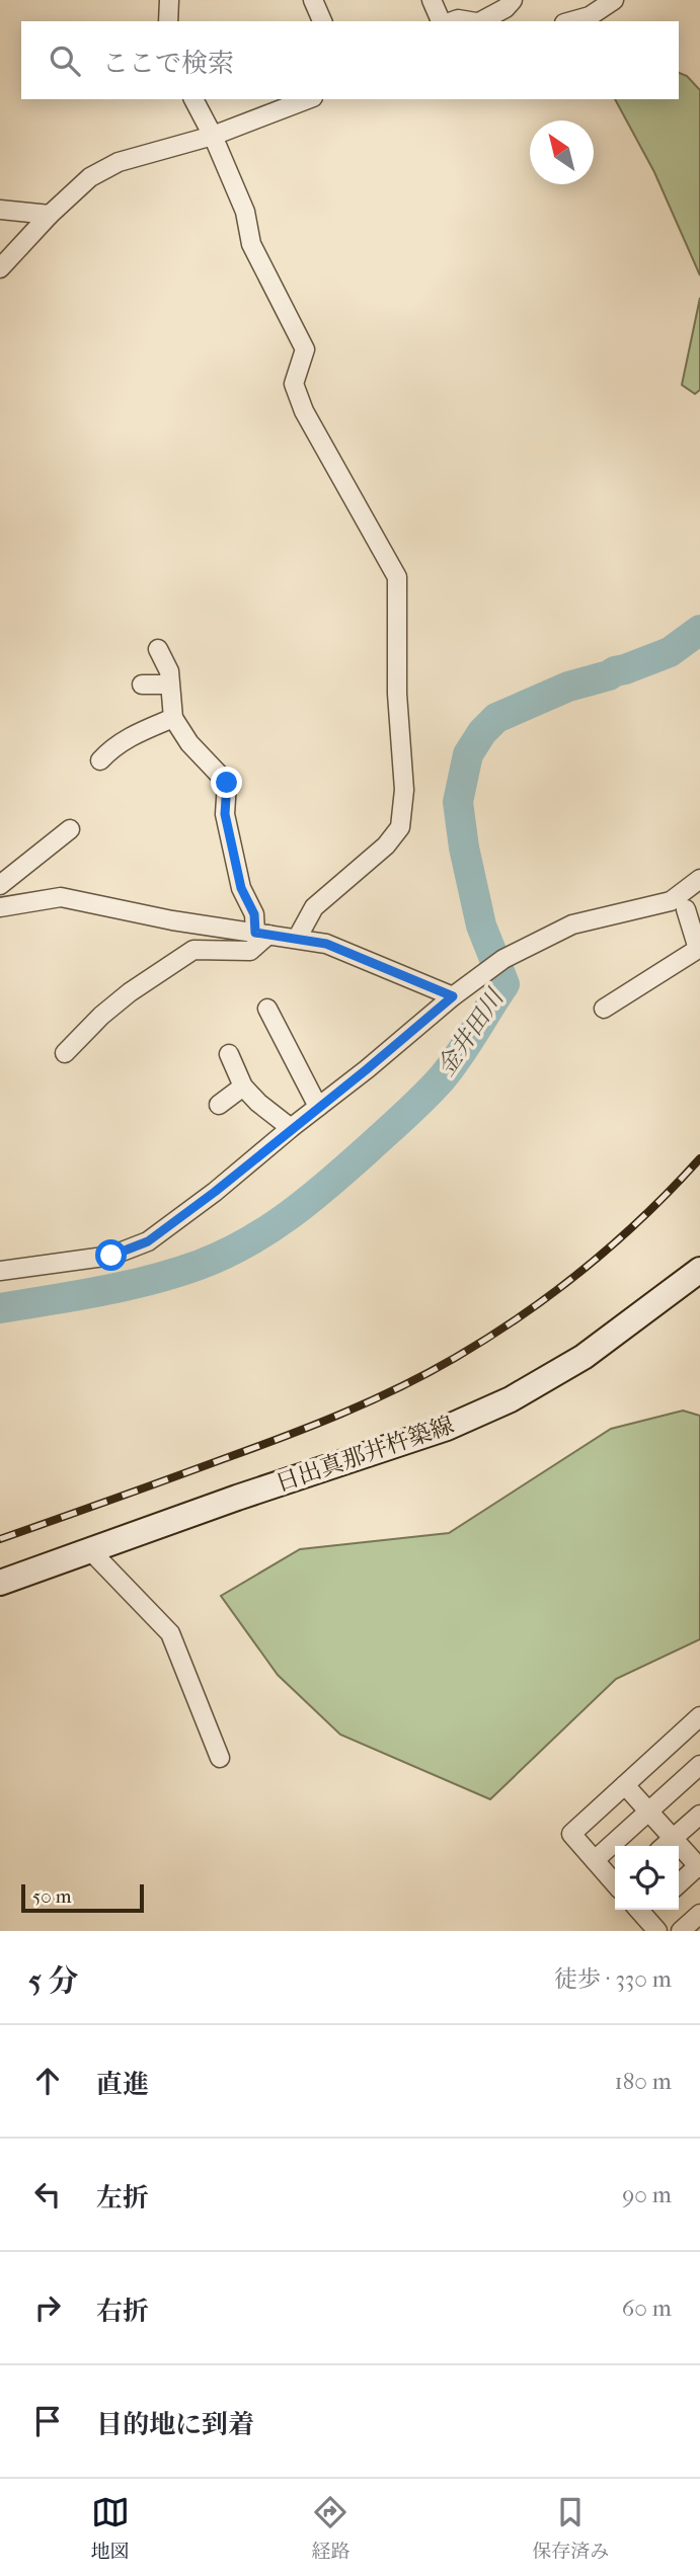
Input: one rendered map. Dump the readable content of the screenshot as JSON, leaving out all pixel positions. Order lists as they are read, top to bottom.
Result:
{
  "streets": {
    "main road": ["日出真那井杵築線"]
  },
  "water": ["金井田川"],
  "scale_bar": "50 m",
  "north": "top left",
  "page": {
    "search": "ここで検索",
    "scale": "50 m",
    "heading": ["5 分", "徒歩 · 330 m"],
    "list": [
      ["直進", "180 m"],
      ["左折", "90 m"],
      ["右折", "60 m"],
      "目的地に到着"
    ],
    "nav": ["地図", "経路", "保存済み"]
  }
}
